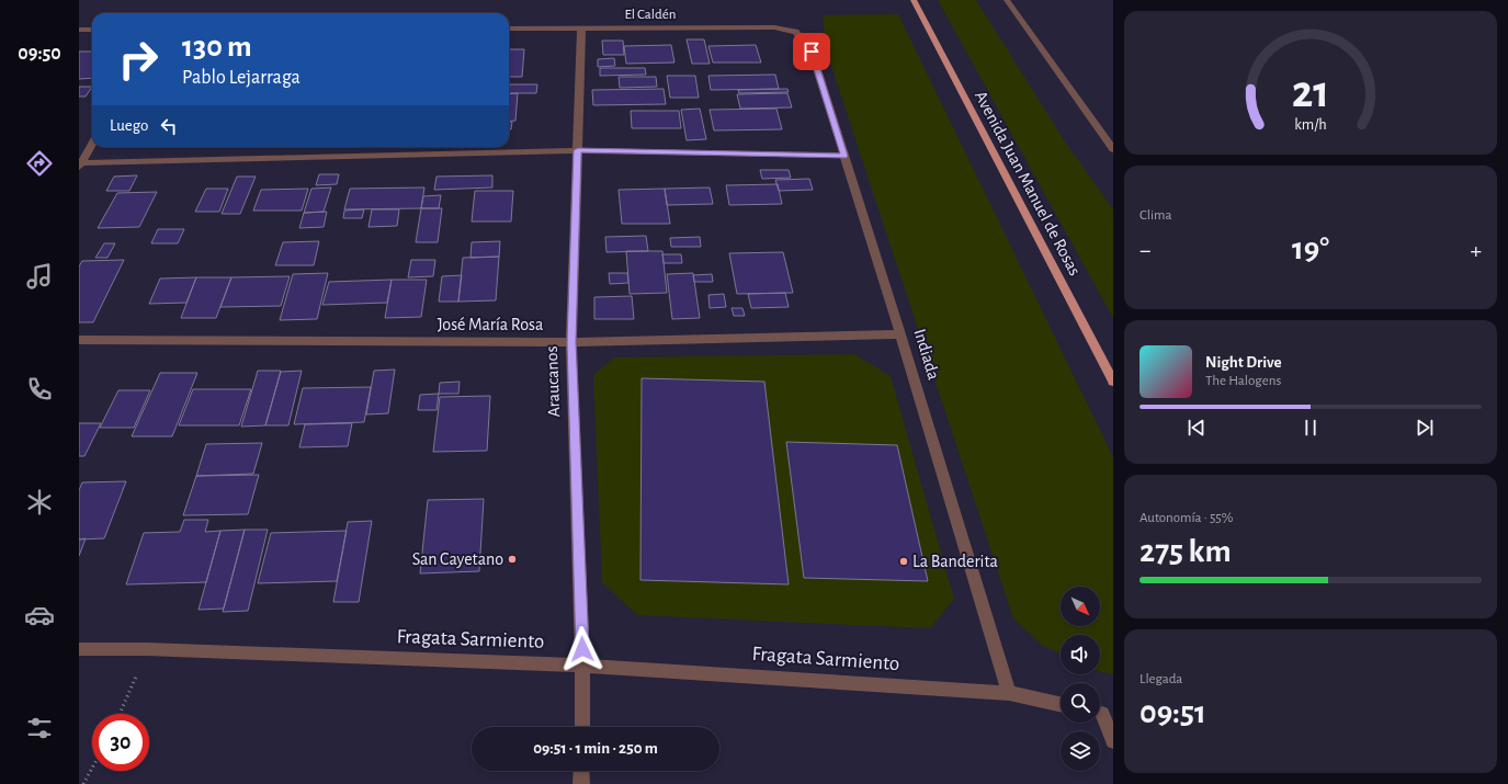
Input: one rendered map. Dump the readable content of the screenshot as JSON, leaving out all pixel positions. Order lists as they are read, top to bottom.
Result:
{
  "streets": {
    "main road": ["Avenida Juan Manuel de Rosas"],
    "street": [
      "El Caldén",
      "José María Rosa",
      "Indiada",
      "Araucanos",
      "Fragata Sarmiento"
    ]
  },
  "crossings": [
    ["El Caldén", "Indiada"],
    ["El Caldén", "Araucanos"],
    ["José María Rosa", "Indiada"],
    ["José María Rosa", "Araucanos"],
    ["Indiada", "Fragata Sarmiento"],
    ["Araucanos", "Fragata Sarmiento"]
  ],
  "places": ["San Cayetano", "La Banderita"],
  "north": "bottom right",
  "page": {
    "tabs": "09:50",
    "turn": ["130 m", "Pablo Lejarraga"],
    "then": "Luego",
    "tile": [
      "Clima",
      ["Autonomía · 55%", "275 km"],
      ["Llegada", "09:51"]
    ],
    "heat": ["−", "19°", "+"],
    "song": ["Night Drive", "The Halogens"],
    "limit": "30",
    "trip": "09:51 · 1 min · 250 m",
    "gauge": ["21", "km/h"]
  }
}
